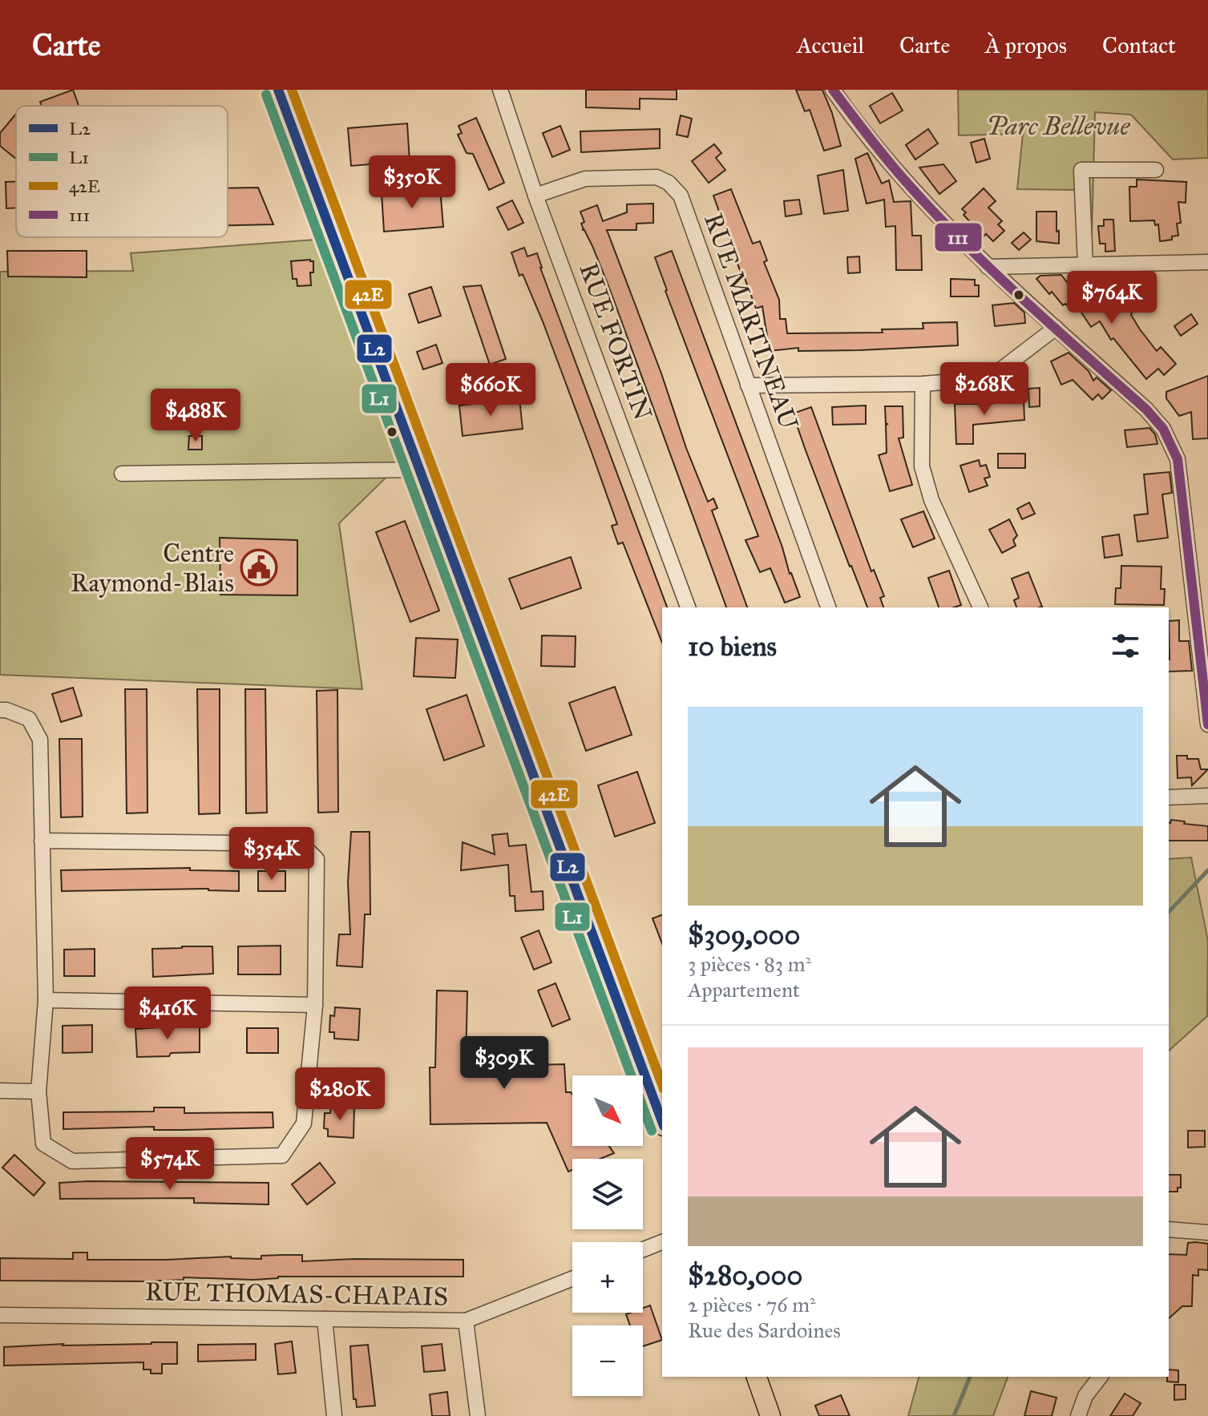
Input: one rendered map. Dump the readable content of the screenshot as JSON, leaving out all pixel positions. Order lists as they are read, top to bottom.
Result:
{
  "streets": {
    "street": ["RUE MARTINEAU", "RUE FORTIN", "RUE THOMAS-CHAPAIS"]
  },
  "crossings": [
    ["RUE MARTINEAU", "RUE FORTIN"]
  ],
  "parks": ["Parc Bellevue"],
  "places": {
    "public building": ["Centre Raymond-Blais"]
  },
  "lines": [
    "transit line L2",
    "transit line 42E",
    "transit line 111",
    "transit line L1"
  ],
  "legend": [
    "L2",
    "L1",
    "42E",
    "111"
  ],
  "north": "bottom right",
  "page": {
    "header": "Carte",
    "nav": [
      "Accueil",
      "Carte",
      "À propos",
      "Contact"
    ],
    "price": [
      "$350K",
      "$764K",
      "$268K",
      "$660K",
      "$488K",
      "$354K",
      "$416K",
      "$309K",
      "$280K",
      "$574K"
    ],
    "heading": "10 biens",
    "list": [
      {
        "name": "$309,000",
        "note": "3 pièces · 83 m² · Appartement"
      },
      {
        "name": "$280,000",
        "note": "2 pièces · 76 m² · Rue des Sardoines"
      }
    ],
    "map_buttons": ["+", "−"]
  }
}
